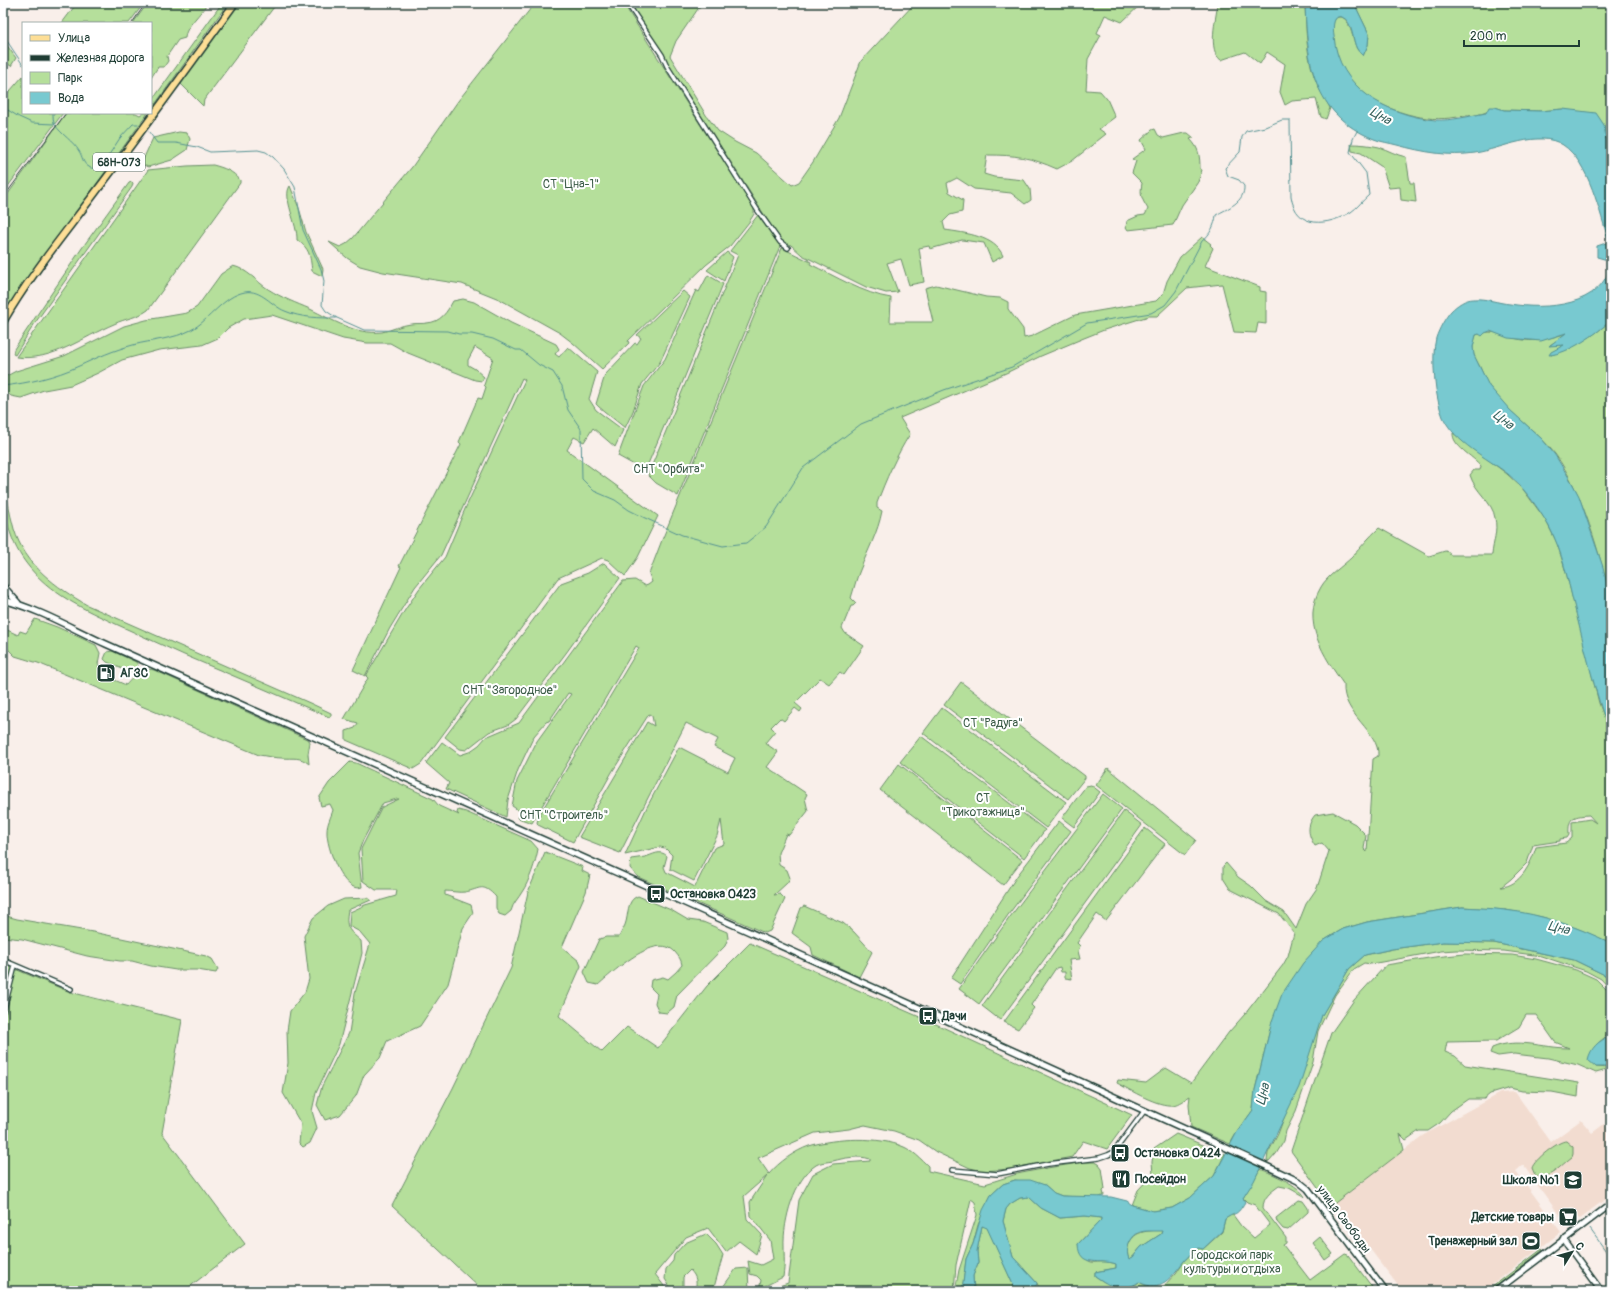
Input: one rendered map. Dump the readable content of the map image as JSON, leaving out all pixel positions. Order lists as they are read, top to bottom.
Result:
{
  "streets": {
    "main road": ["68Н-073", "улица Свободы"]
  },
  "water": ["Цна"],
  "parks": [
    "СТ \"Цна-1\"",
    "CНТ \"Орбита\"",
    "СНТ \"Загородное\"",
    "СТ \"Радуга\"",
    "СТ \"Трикотажница\"",
    "CНТ \"Строитель\"",
    "Городской парк культуры и отдыха"
  ],
  "places": {
    "fuel station": ["АГЗС"],
    "bus stop": ["Остановка 0423", "Дачи", "Остановка 0424"],
    "restaurant": ["Посейдон"],
    "school or university": ["Школа №1"],
    "supermarket": ["Детские товары"],
    "sports": ["Тренажерный зал"]
  },
  "legend": [
    "Улица",
    "Железная дорога",
    "Парк",
    "Вода"
  ],
  "scale_bar": "200 m",
  "north": "top right"
}
